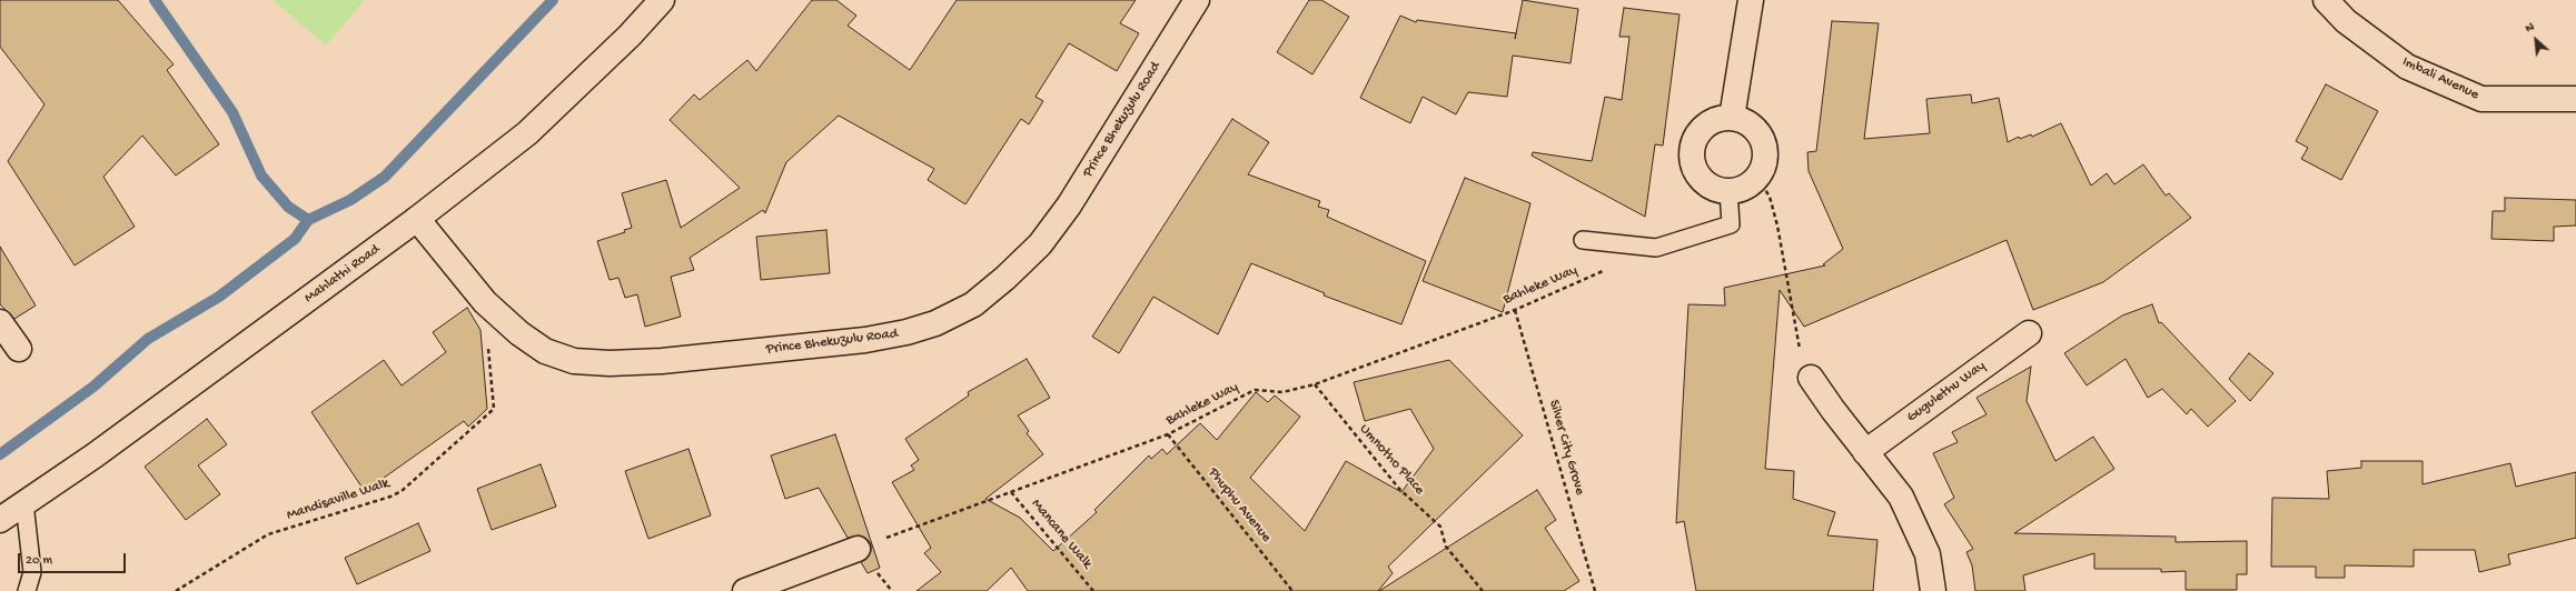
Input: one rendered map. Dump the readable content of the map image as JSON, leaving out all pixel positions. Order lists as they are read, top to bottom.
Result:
{
  "streets": {
    "street": [
      "Imbali Avenue",
      "Prince Bhekuzulu Road",
      "Mahlathi Road",
      "Gugulethu Way"
    ],
    "path": [
      "Bahleke Way",
      "Silver City Grove",
      "Umnotho Place",
      "Mandisaville Walk",
      "Phuphu Avenue",
      "Mancane Walk"
    ]
  },
  "crossings": [
    ["Prince Bhekuzulu Road", "Mahlathi Road"],
    ["Prince Bhekuzulu Road", "Mandisaville Walk"],
    ["Bahleke Way", "Silver City Grove"],
    ["Bahleke Way", "Umnotho Place"],
    ["Bahleke Way", "Phuphu Avenue"],
    ["Bahleke Way", "Mancane Walk"]
  ],
  "scale_bar": "20 m",
  "north": "top left"
}
